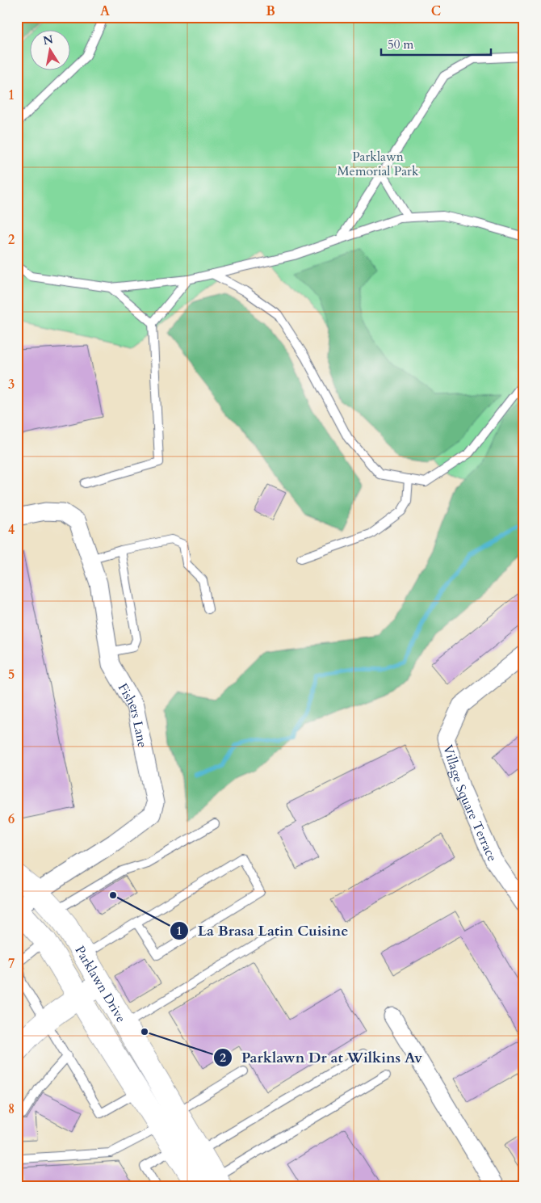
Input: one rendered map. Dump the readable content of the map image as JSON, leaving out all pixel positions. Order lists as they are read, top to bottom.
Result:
{
  "streets": {
    "main road": ["Parklawn Drive"],
    "street": ["Fishers Lane", "Village Square Terrace"]
  },
  "crossings": [
    ["Fishers Lane", "Parklawn Drive"]
  ],
  "parks": ["Parklawn Memorial Park"],
  "places": ["La Brasa Latin Cuisine", "Parklawn Dr at Wilkins Av"],
  "scale_bar": "50 m",
  "north": "top",
  "grid": {
    "columns": ["A", "B", "C"],
    "rows": [
      "1",
      "2",
      "3",
      "4",
      "5",
      "6",
      "7",
      "8"
    ]
  }
}
